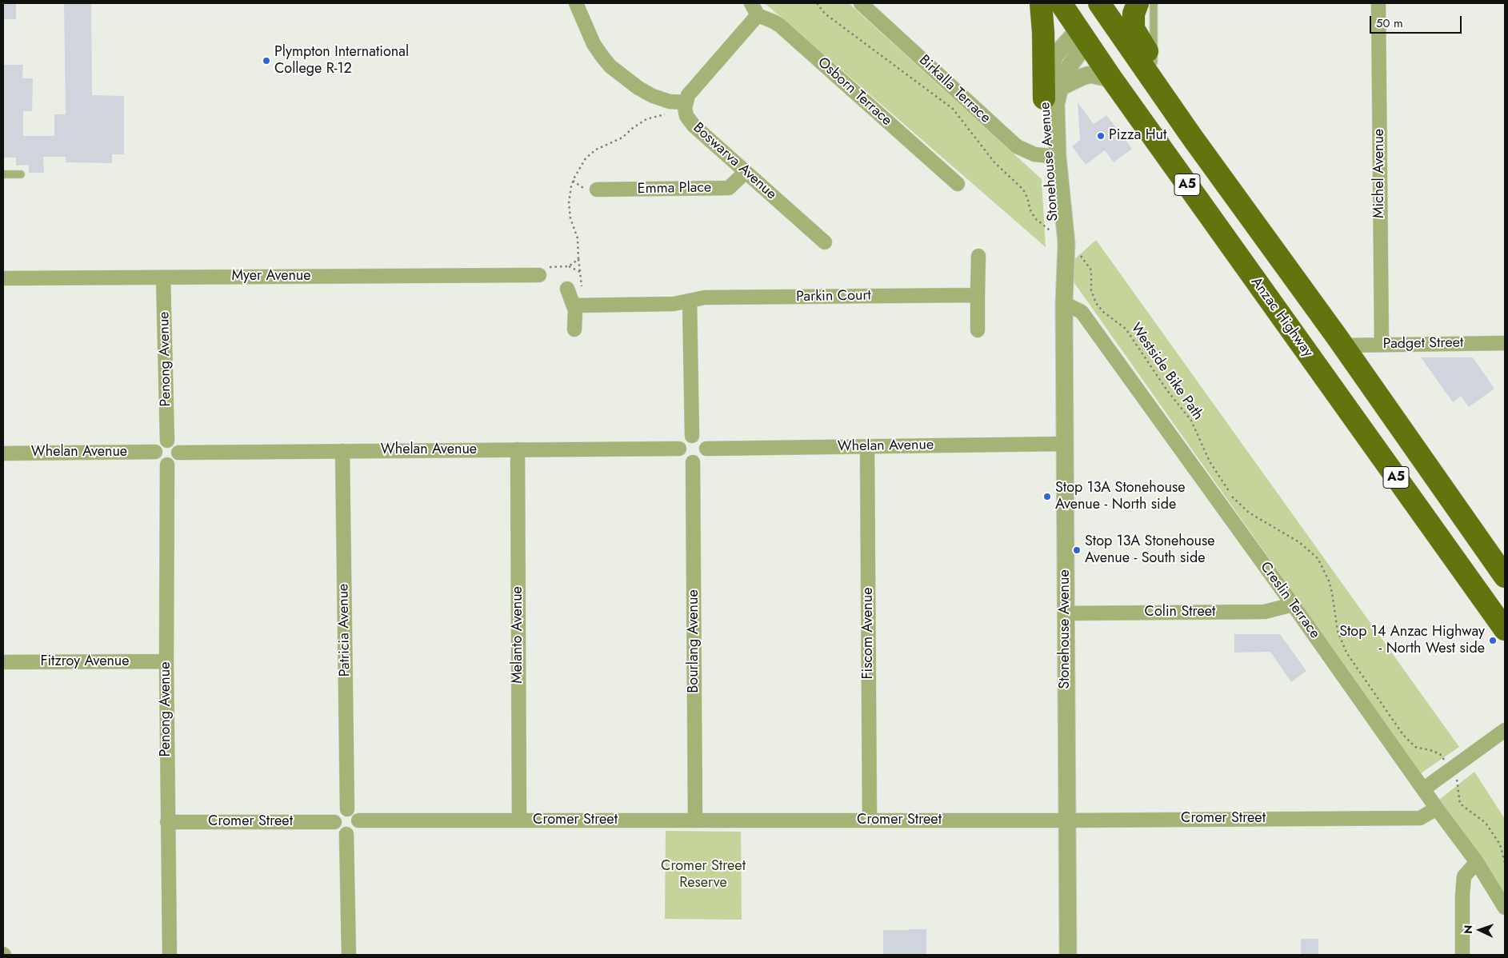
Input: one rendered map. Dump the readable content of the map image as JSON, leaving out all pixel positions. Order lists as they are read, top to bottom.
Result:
{
  "streets": {
    "highway": ["A5", "Anzac Highway"],
    "street": [
      "Birkalla Terrace",
      "Osborn Terrace",
      "Boswarva Avenue",
      "Stonehouse Avenue",
      "Michel Avenue",
      "Emma Place",
      "Myer Avenue",
      "Parkin Court",
      "Padget Street",
      "Penong Avenue",
      "Whelan Avenue",
      "Creslin Terrace",
      "Colin Street",
      "Patricia Avenue",
      "Fiscom Avenue",
      "Melanto Avenue",
      "Bourlang Avenue",
      "Fitzroy Avenue",
      "Cromer Street"
    ],
    "path": ["Westside Bike Path"]
  },
  "crossings": [
    ["Birkalla Terrace", "Stonehouse Avenue"],
    ["Boswarva Avenue", "Emma Place"],
    ["Stonehouse Avenue", "Anzac Highway"],
    ["Stonehouse Avenue", "Whelan Avenue"],
    ["Stonehouse Avenue", "Creslin Terrace"],
    ["Stonehouse Avenue", "Colin Street"],
    ["Stonehouse Avenue", "Cromer Street"],
    ["Michel Avenue", "Padget Street"],
    ["A5", "Padget Street"],
    ["Myer Avenue", "Penong Avenue"],
    ["Penong Avenue", "Whelan Avenue"],
    ["Penong Avenue", "Fitzroy Avenue"],
    ["Penong Avenue", "Cromer Street"],
    ["Whelan Avenue", "Patricia Avenue"],
    ["Whelan Avenue", "Fiscom Avenue"],
    ["Whelan Avenue", "Melanto Avenue"],
    ["Whelan Avenue", "Bourlang Avenue"],
    ["Creslin Terrace", "Colin Street"],
    ["Creslin Terrace", "Cromer Street"],
    ["Patricia Avenue", "Cromer Street"],
    ["Fiscom Avenue", "Cromer Street"],
    ["Melanto Avenue", "Cromer Street"],
    ["Bourlang Avenue", "Cromer Street"]
  ],
  "parks": ["Cromer Street Reserve"],
  "places": [
    "Plympton International College R-12",
    "Pizza Hut",
    "Stop 13A Stonehouse Avenue - North side",
    "Stop 13A Stonehouse Avenue - South side",
    "Stop 14 Anzac Highway - North West side"
  ],
  "scale_bar": "50 m",
  "north": "left"
}
